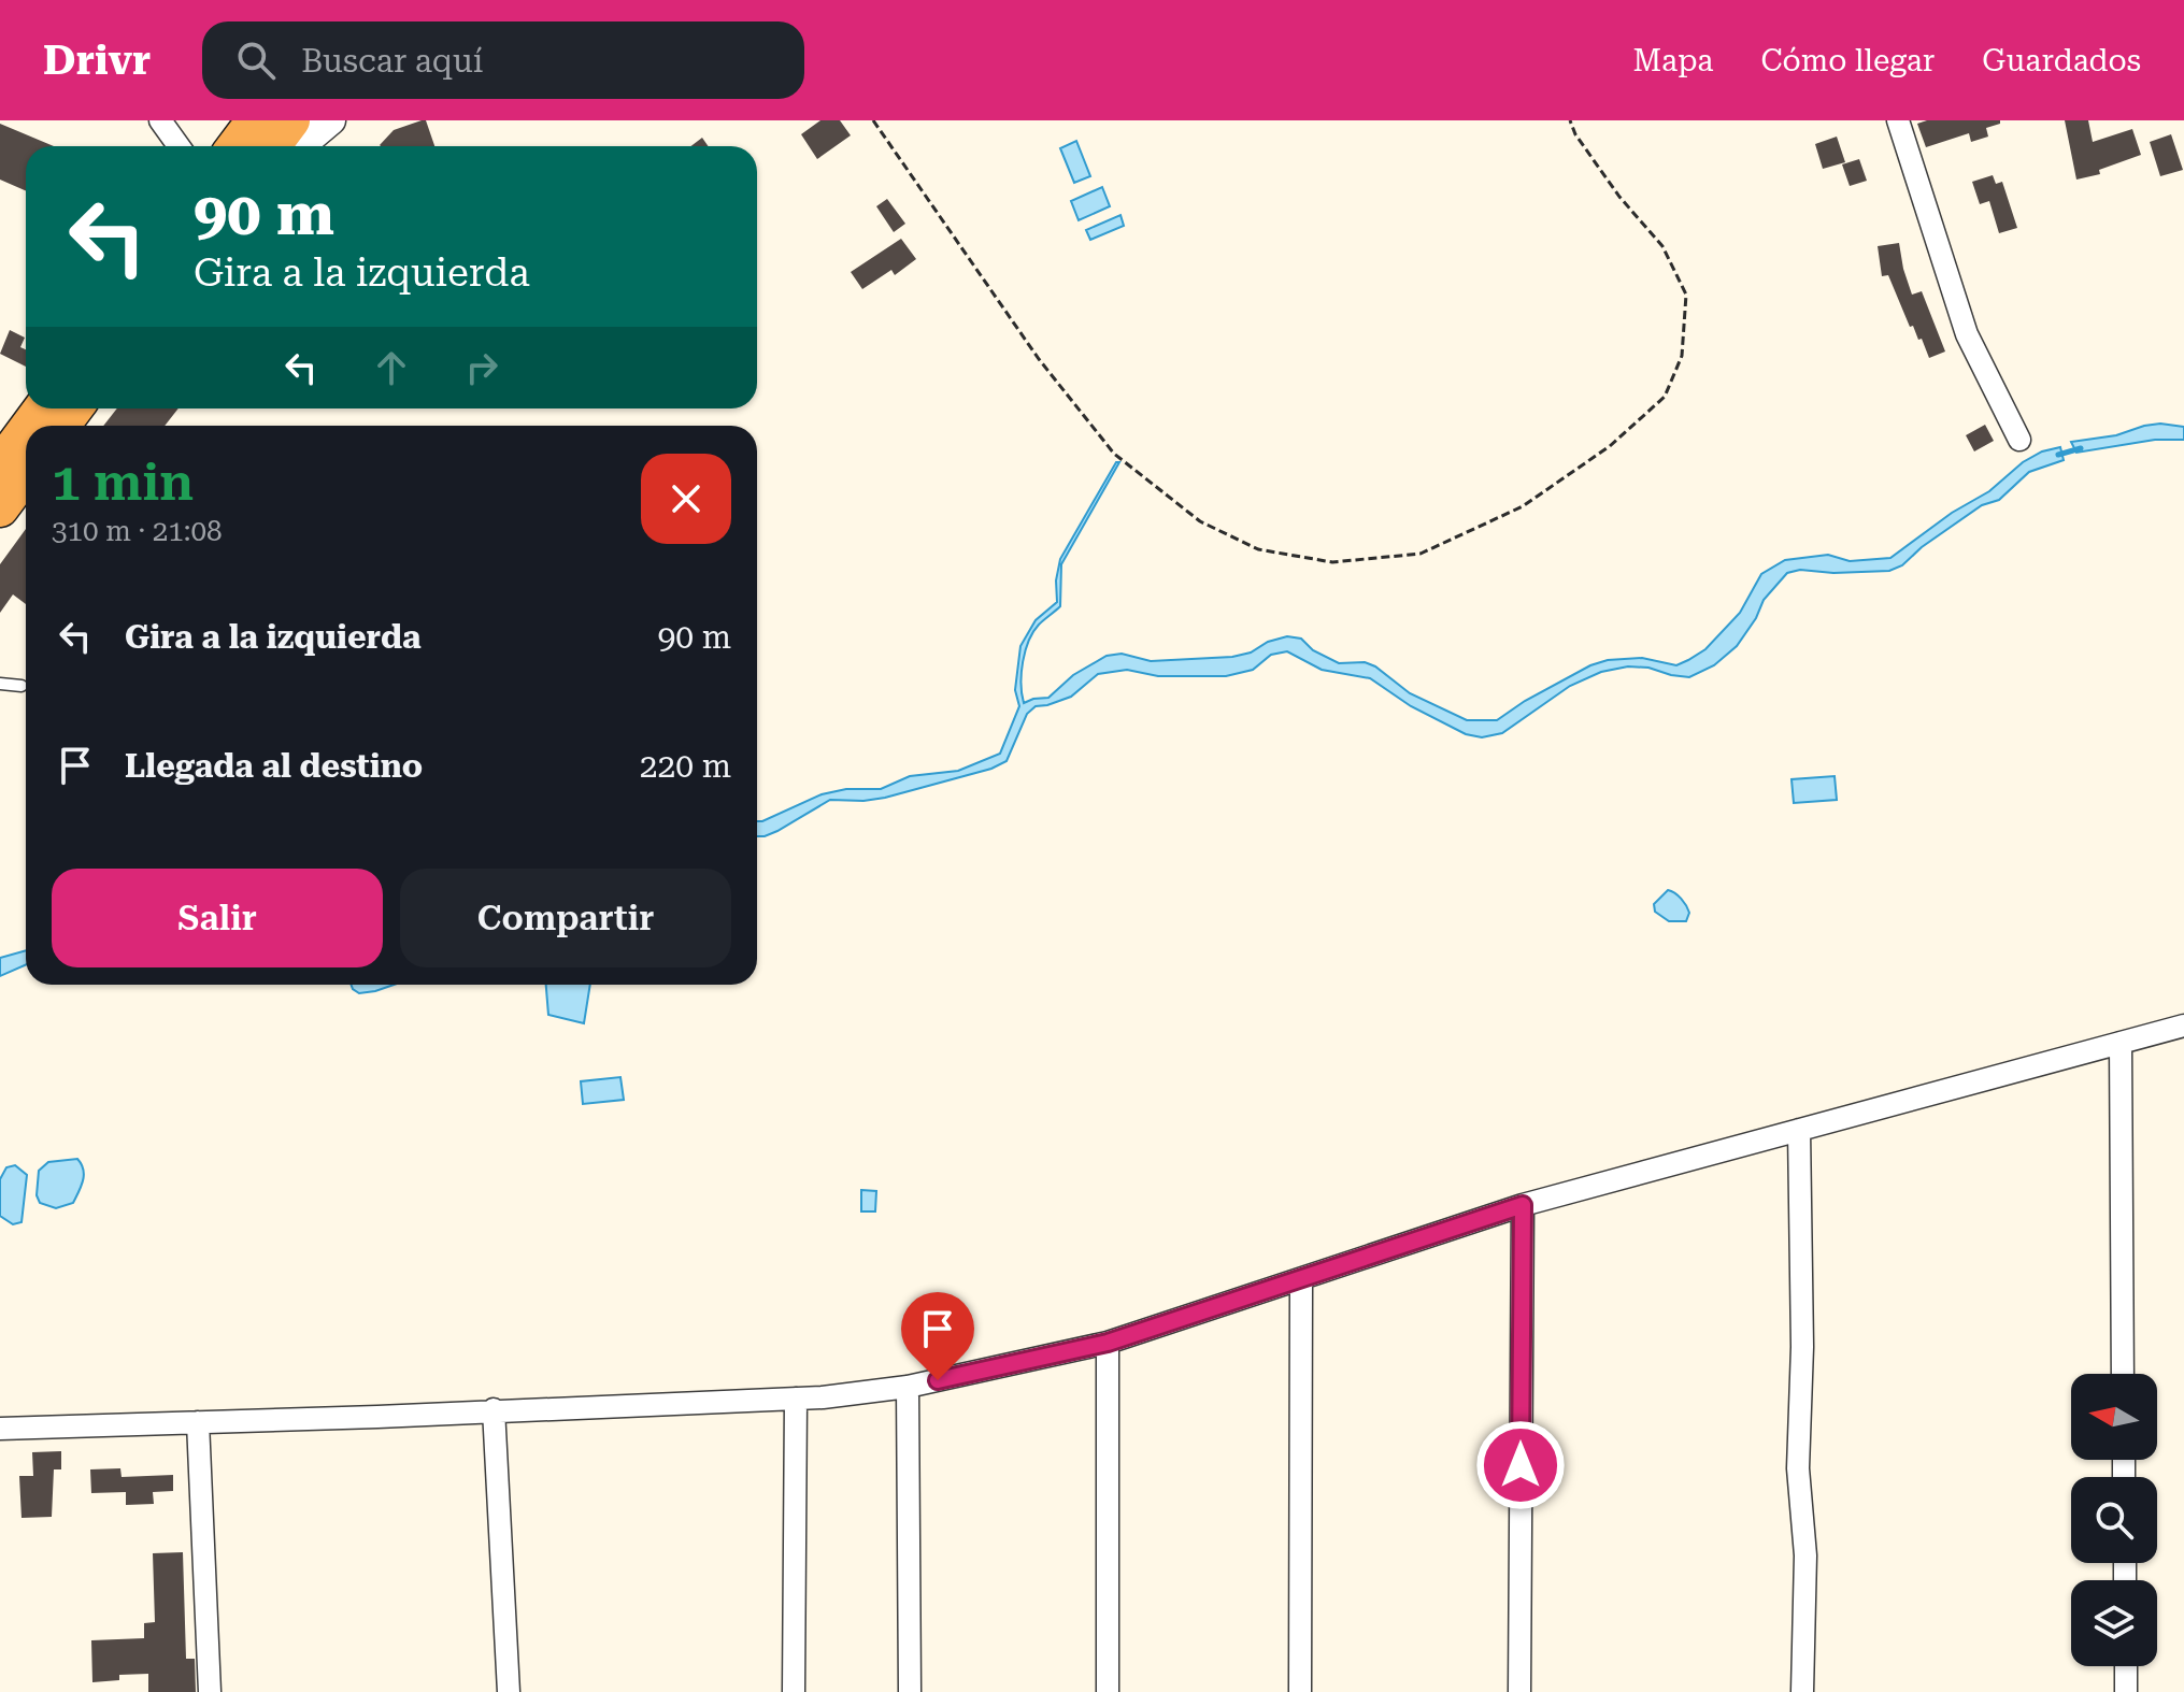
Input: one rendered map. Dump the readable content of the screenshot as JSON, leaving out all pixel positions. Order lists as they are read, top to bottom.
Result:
{
  "north": "left",
  "page": {
    "header": "Drivr",
    "search": "Buscar aquí",
    "nav": ["Mapa", "Cómo llegar", "Guardados"],
    "turn": ["90 m", "Gira a la izquierda"],
    "heading": ["1 min", "310 m · 21:08"],
    "list": [
      {
        "name": "Gira a la izquierda",
        "value": "90 m"
      },
      {
        "name": "Llegada al destino",
        "value": "220 m"
      }
    ],
    "buttons": ["Salir", "Compartir"]
  }
}
